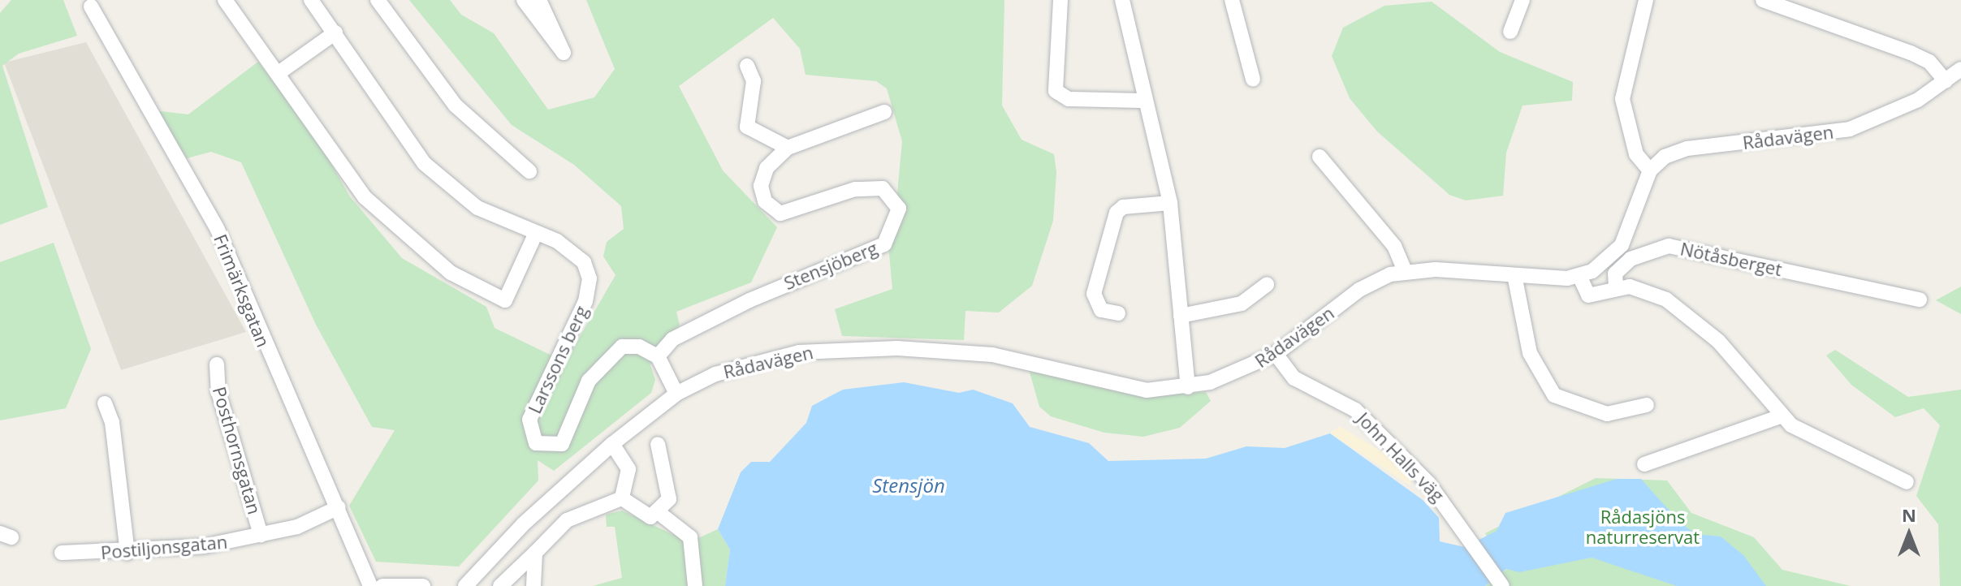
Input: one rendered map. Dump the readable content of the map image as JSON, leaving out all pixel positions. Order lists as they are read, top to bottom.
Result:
{
  "streets": {
    "street": [
      "Rådavägen",
      "Nötåsberget",
      "Stensjöberg",
      "Frimärksgatan",
      "Larssons berg",
      "Posthornsgatan",
      "John Halls väg",
      "Postiljonsgatan"
    ]
  },
  "crossings": [
    ["Rådavägen", "John Halls väg"],
    ["Stensjöberg", "Larssons berg"],
    ["Frimärksgatan", "Postiljonsgatan"],
    ["Posthornsgatan", "Postiljonsgatan"]
  ],
  "water": ["Stensjön"],
  "parks": ["Rådasjöns naturreservat"],
  "north": "top"
}
